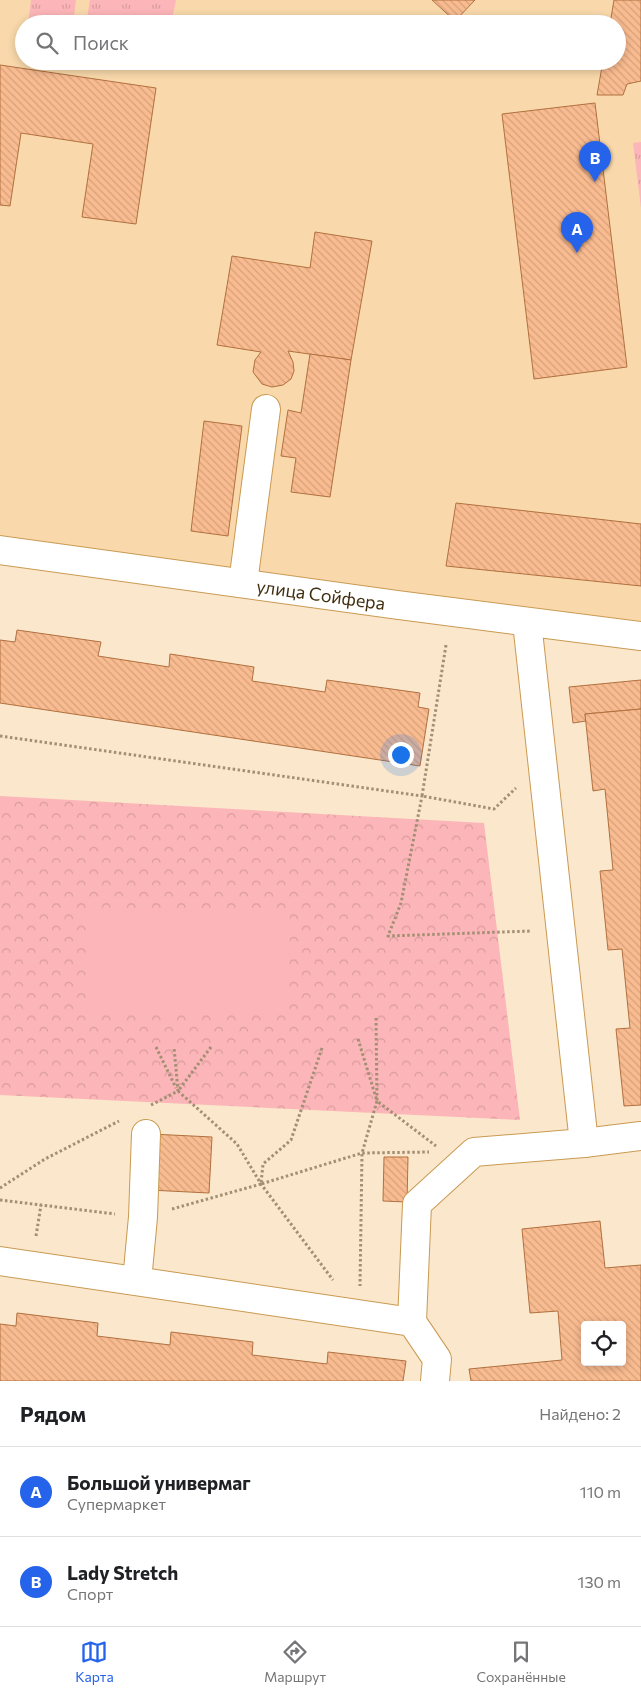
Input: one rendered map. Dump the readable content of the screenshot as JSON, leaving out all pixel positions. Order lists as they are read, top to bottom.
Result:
{
  "streets": {
    "street": ["улица Сойфера"]
  },
  "page": {
    "search": "Поиск",
    "pins": ["B", "A"],
    "heading": ["Рядом", "Найдено: 2"],
    "list": [
      {
        "mark": "A",
        "name": "Большой универмаг",
        "note": "Супермаркет",
        "value": "110 m"
      },
      {
        "mark": "B",
        "name": "Lady Stretch",
        "note": "Спорт",
        "value": "130 m"
      }
    ],
    "nav": ["Карта", "Маршрут", "Сохранённые"]
  }
}
